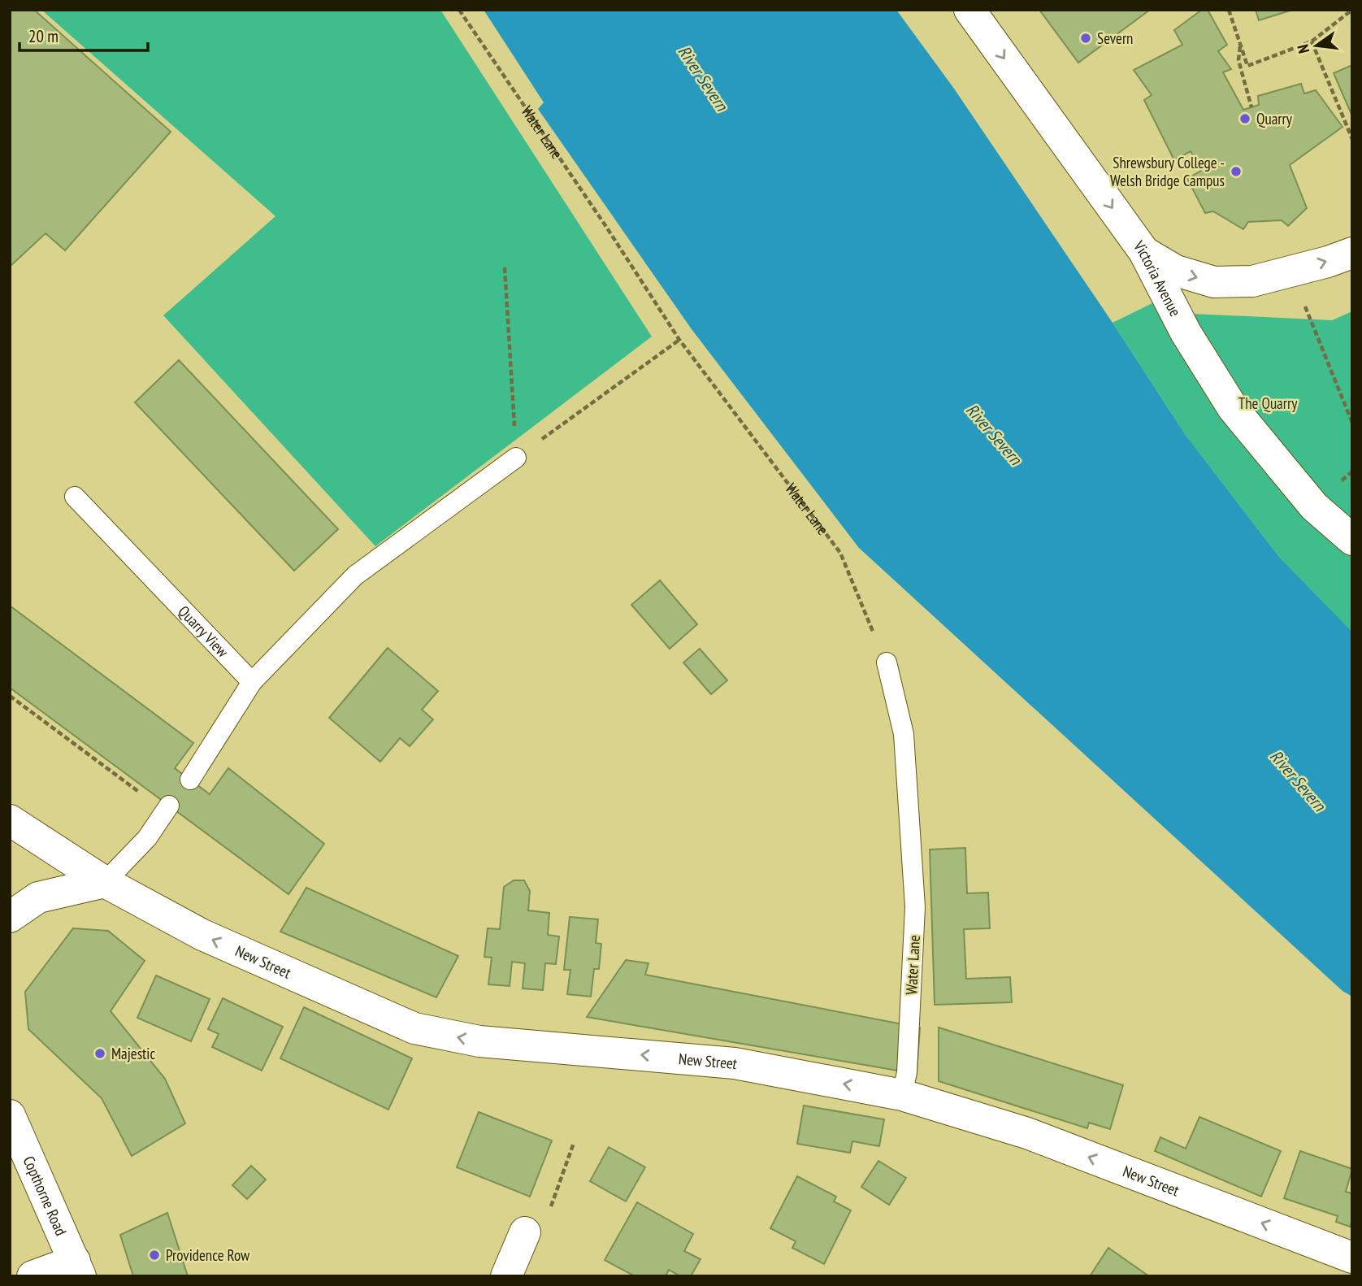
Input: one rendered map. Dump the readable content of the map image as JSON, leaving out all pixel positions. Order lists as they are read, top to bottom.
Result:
{
  "streets": {
    "street": ["Victoria Avenue", "New Street", "Copthorne Road"],
    "lane": ["Water Lane", "Quarry View"]
  },
  "crossings": [
    ["Water Lane", "New Street"]
  ],
  "one_way": ["Victoria Avenue", "New Street"],
  "water": ["River Severn"],
  "parks": ["The Quarry"],
  "places": [
    "Severn",
    "Quarry",
    "Shrewsbury College - Welsh Bridge Campus",
    "Majestic",
    "Providence Row"
  ],
  "scale_bar": "20 m",
  "north": "left"
}
